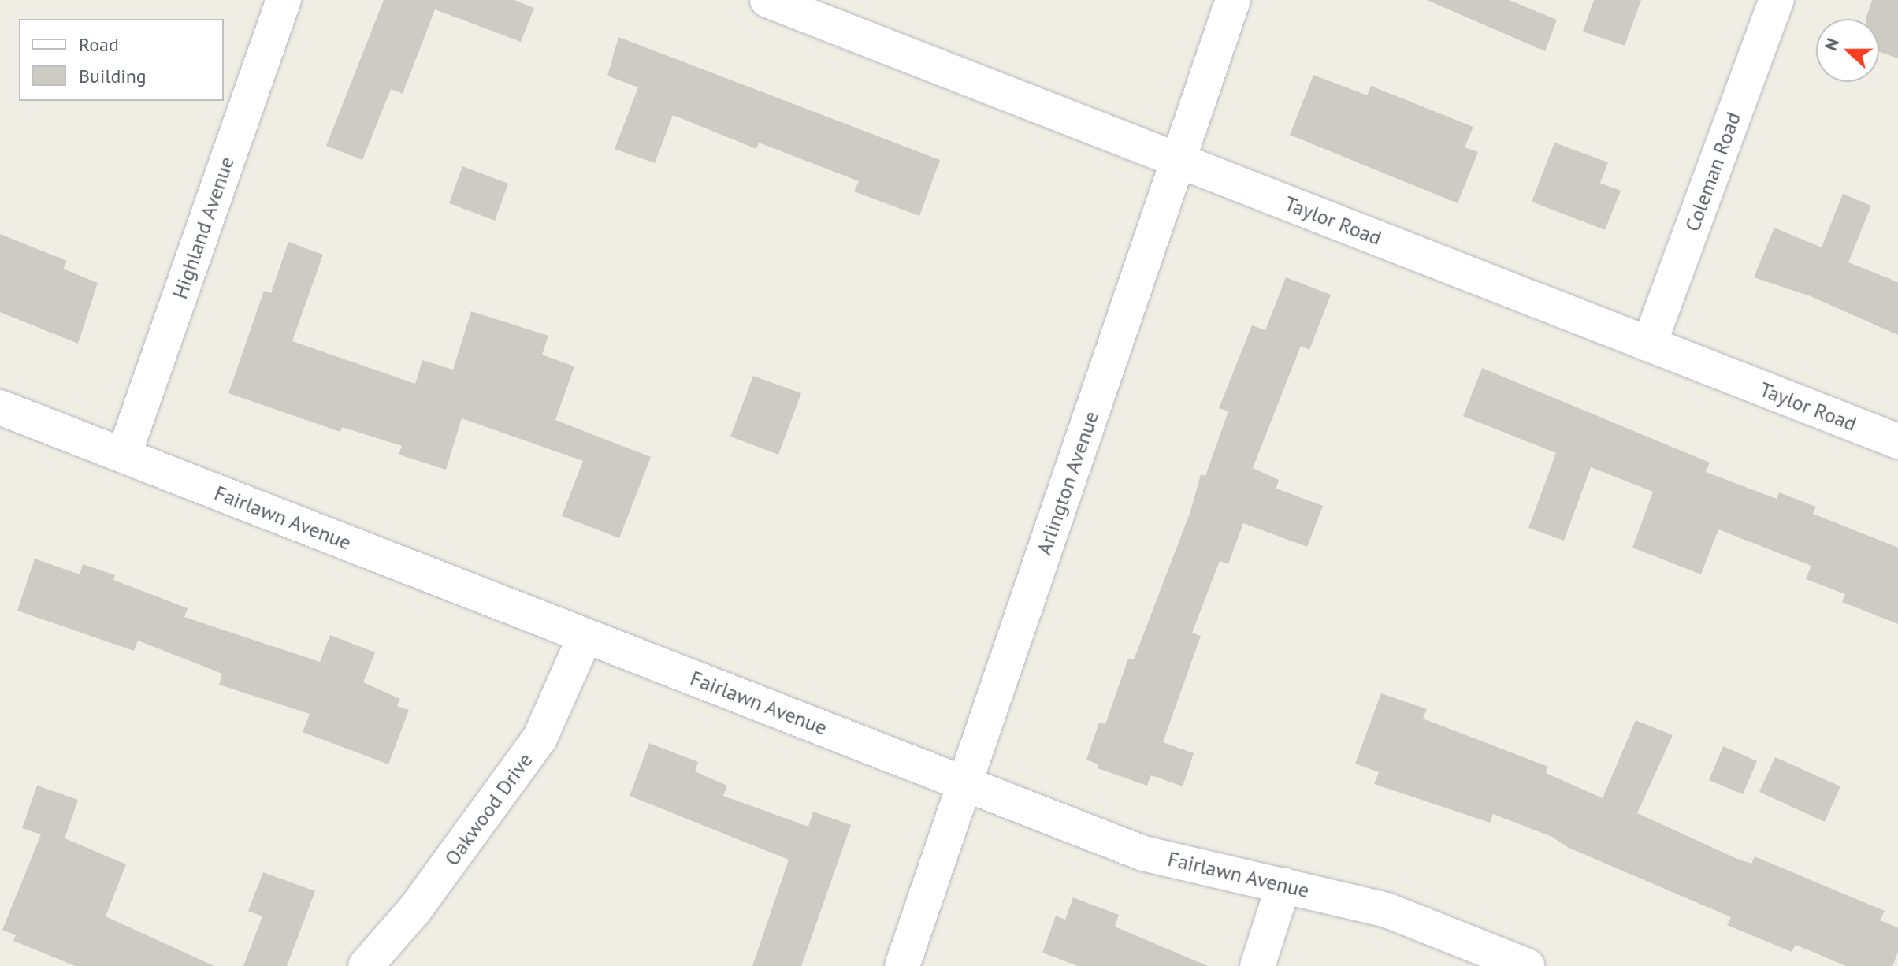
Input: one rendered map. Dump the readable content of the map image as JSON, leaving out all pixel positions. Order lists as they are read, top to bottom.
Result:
{
  "streets": {
    "street": [
      "Coleman Road",
      "Taylor Road",
      "Highland Avenue",
      "Arlington Avenue",
      "Fairlawn Avenue",
      "Oakwood Drive"
    ]
  },
  "crossings": [
    ["Coleman Road", "Taylor Road"],
    ["Taylor Road", "Arlington Avenue"],
    ["Highland Avenue", "Fairlawn Avenue"],
    ["Arlington Avenue", "Fairlawn Avenue"],
    ["Fairlawn Avenue", "Oakwood Drive"]
  ],
  "legend": ["Road", "Building"],
  "north": "left"
}
